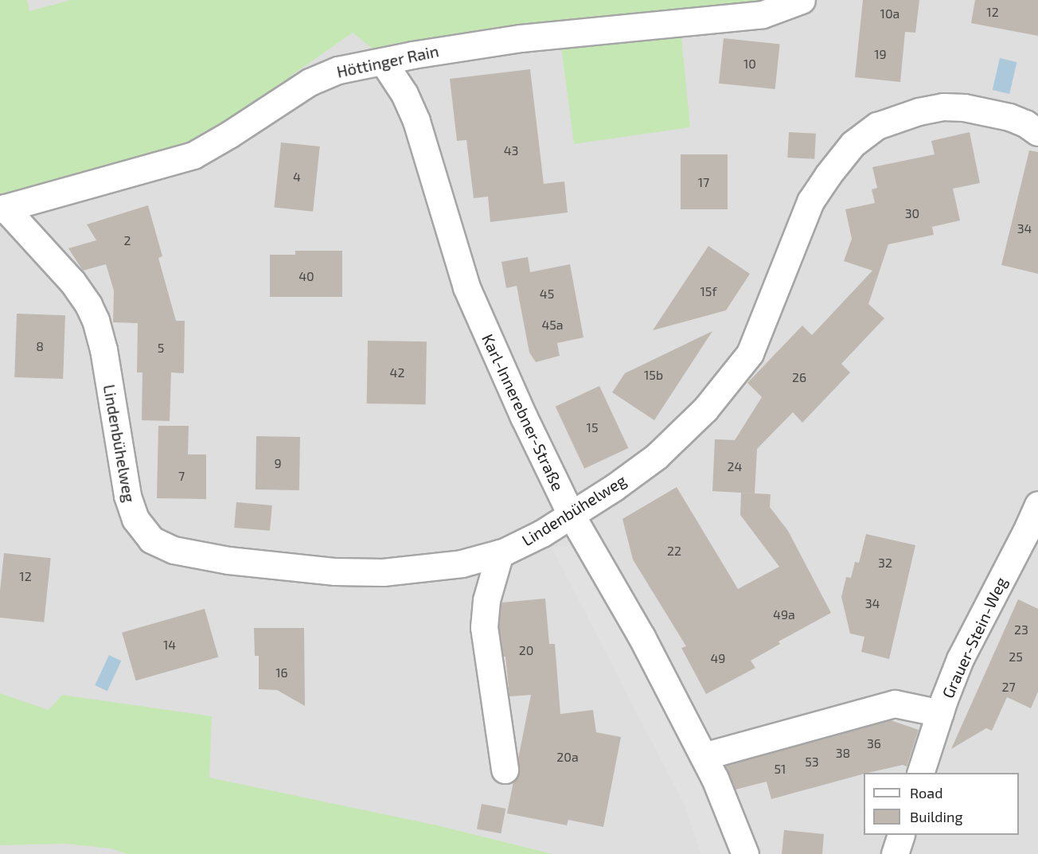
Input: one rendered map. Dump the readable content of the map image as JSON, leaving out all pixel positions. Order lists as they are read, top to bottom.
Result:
{
  "streets": {
    "street": [
      "Höttinger Rain",
      "Karl-Innerebner-Straße",
      "Lindenbühelweg",
      "Grauer-Stein-Weg"
    ]
  },
  "crossings": [
    ["Höttinger Rain", "Karl-Innerebner-Straße"],
    ["Höttinger Rain", "Lindenbühelweg"],
    ["Karl-Innerebner-Straße", "Lindenbühelweg"]
  ],
  "house_numbers": [
    "12",
    "10a",
    "19",
    "10",
    "43",
    "4",
    "17",
    "30",
    "34",
    "2",
    "40",
    "15f",
    "45",
    "45a",
    "8",
    "5",
    "42",
    "15b",
    "26",
    "15",
    "9",
    "24",
    "7",
    "22",
    "32",
    "12",
    "34",
    "49a",
    "23",
    "14",
    "20",
    "25",
    "49",
    "16",
    "27",
    "36",
    "38",
    "20a",
    "53",
    "51"
  ],
  "legend": ["Road", "Building"]
}
